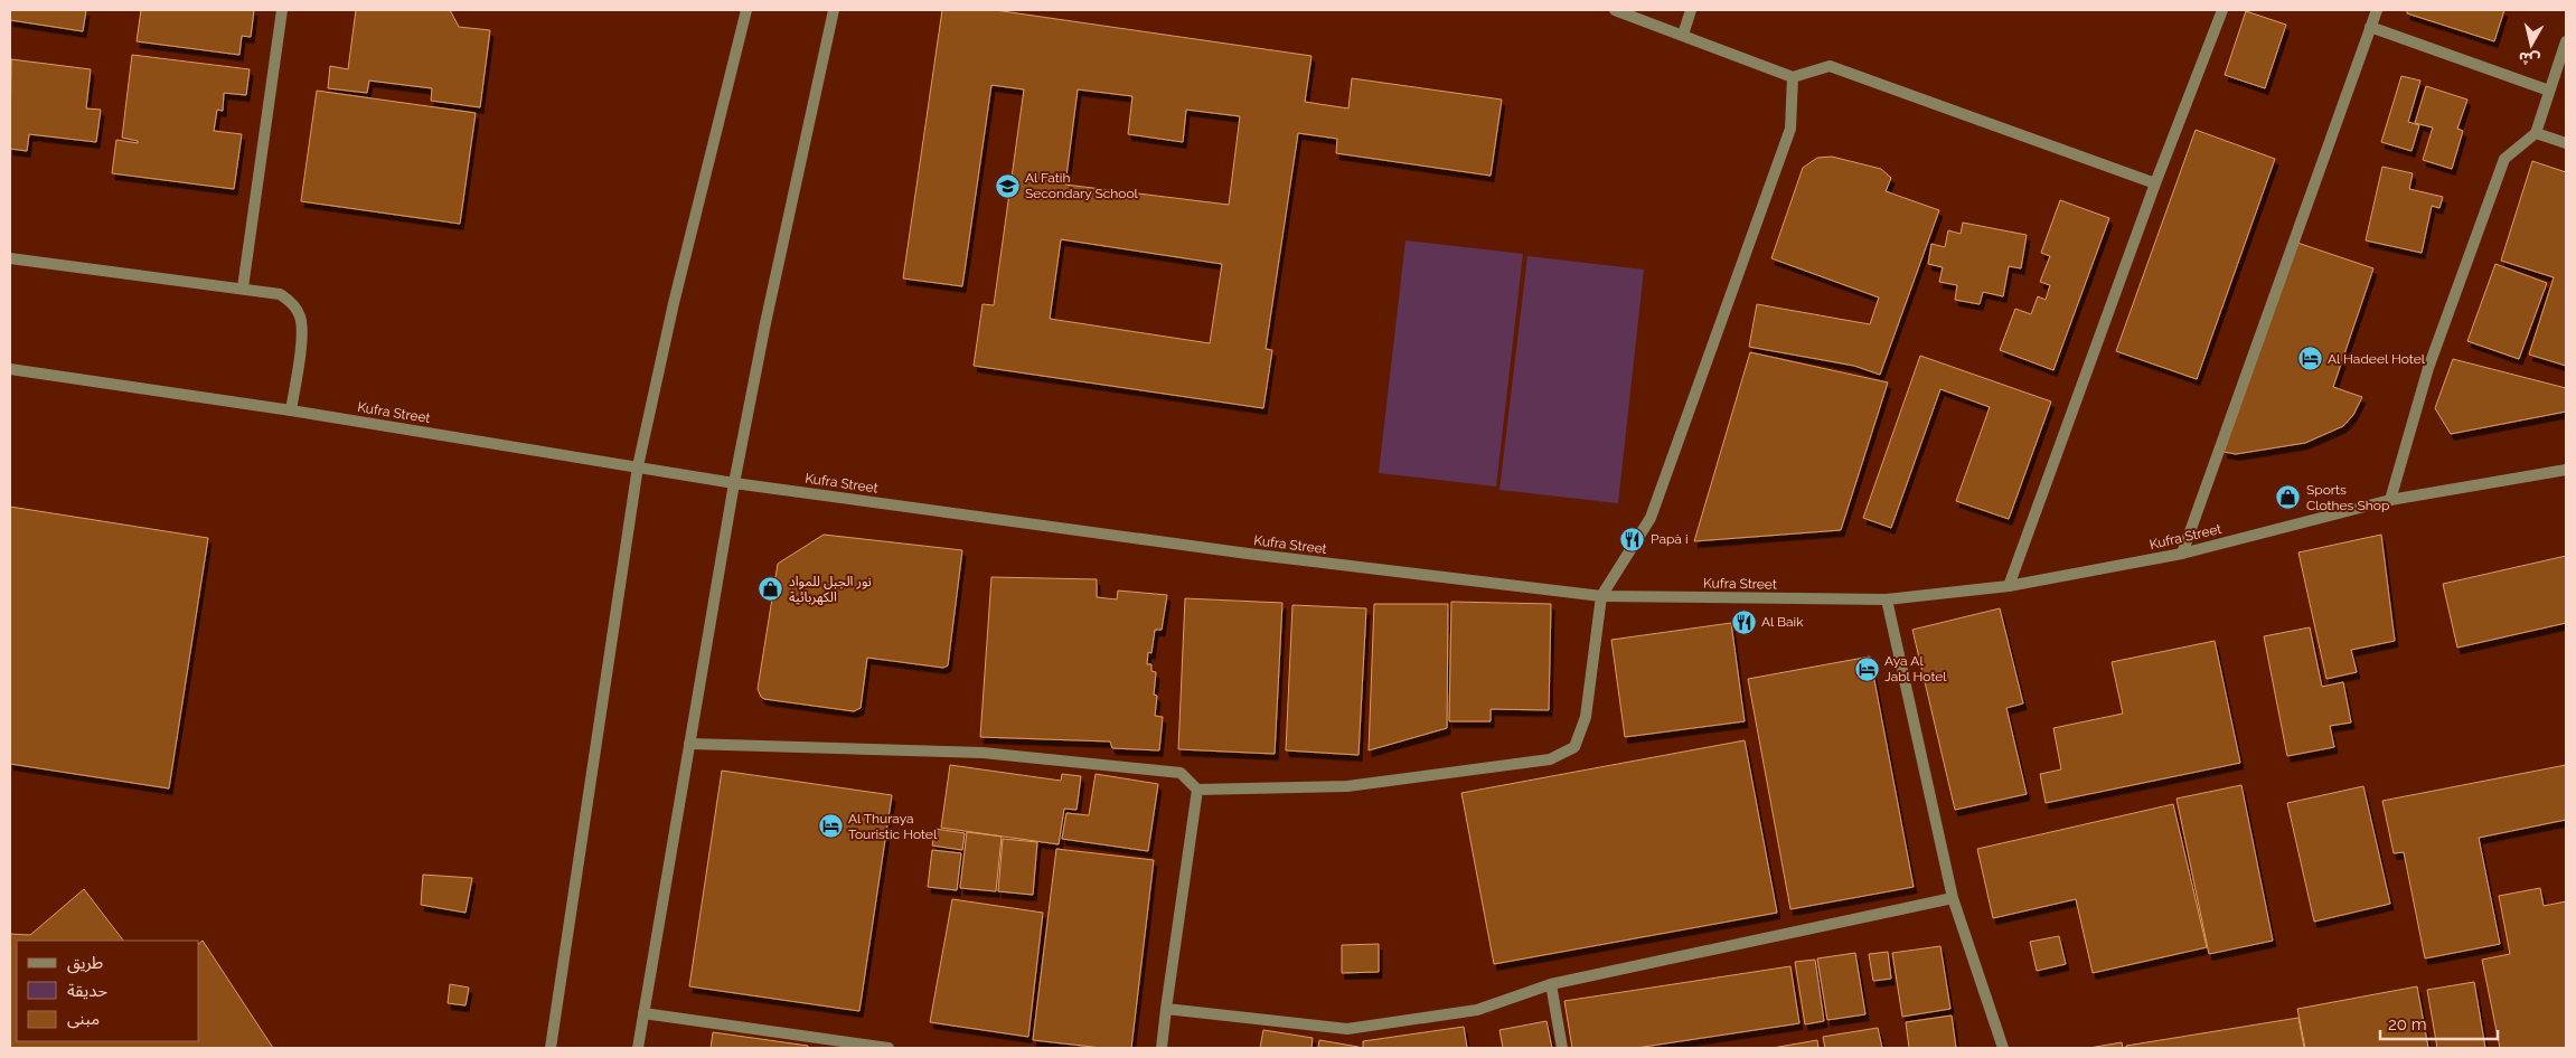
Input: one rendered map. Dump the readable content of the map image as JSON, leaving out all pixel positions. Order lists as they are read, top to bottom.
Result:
{
  "streets": {
    "street": ["Kufra Street"]
  },
  "places": {
    "school or university": ["Al Fatih Secondary School"],
    "hotel": ["Al Hadeel Hotel", "Aya Al Jabl Hotel", "Al Thuraya Touristic Hotel"],
    "shop": ["Sports Clothes Shop", "نور الجبل للمواد الكهربائية"],
    "restaurant": ["Papà i", "Al Baik"]
  },
  "legend": ["طريق", "حديقة", "مبنى"],
  "scale_bar": "20 m",
  "north": "bottom"
}
